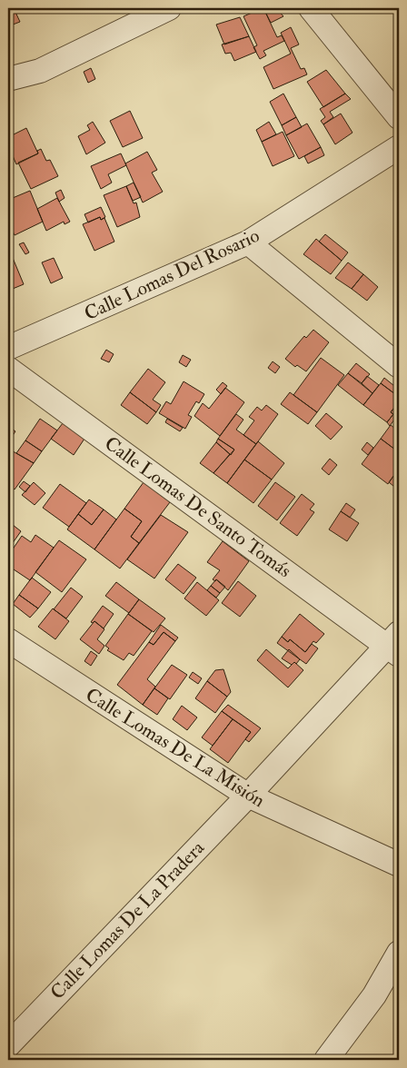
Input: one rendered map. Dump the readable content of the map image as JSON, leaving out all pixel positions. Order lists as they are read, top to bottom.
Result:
{
  "streets": {
    "street": [
      "Calle Lomas Del Rosario",
      "Calle Lomas De Santo Tomás",
      "Calle Lomas De La Misión",
      "Calle Lomas De La Pradera"
    ]
  },
  "crossings": [
    ["Calle Lomas De Santo Tomás", "Calle Lomas De La Pradera"],
    ["Calle Lomas De La Misión", "Calle Lomas De La Pradera"]
  ]
}
